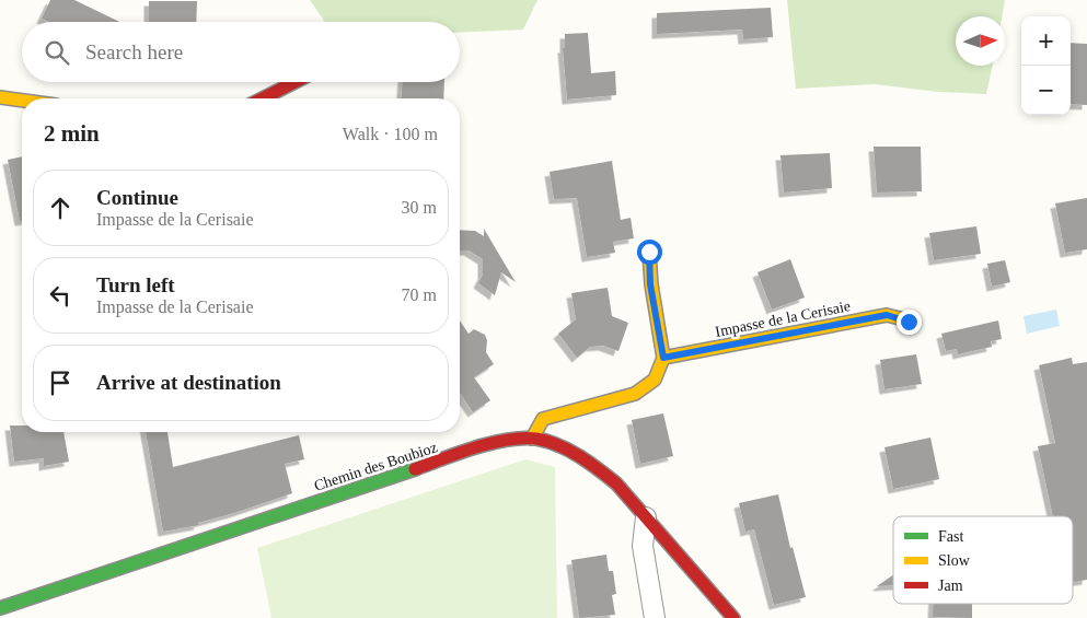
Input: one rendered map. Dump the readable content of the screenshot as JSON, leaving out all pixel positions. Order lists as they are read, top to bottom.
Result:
{
  "streets": {
    "street": ["Impasse de la Cerisaie", "Chemin des Boubioz"]
  },
  "legend": ["Fast", "Slow", "Jam"],
  "north": "right",
  "page": {
    "map_buttons": ["+", "−"],
    "search": "Search here",
    "heading": ["2 min", "Walk · 100 m"],
    "list": [
      ["Continue", "Impasse de la Cerisaie", "30 m"],
      ["Turn left", "Impasse de la Cerisaie", "70 m"],
      "Arrive at destination"
    ]
  }
}
